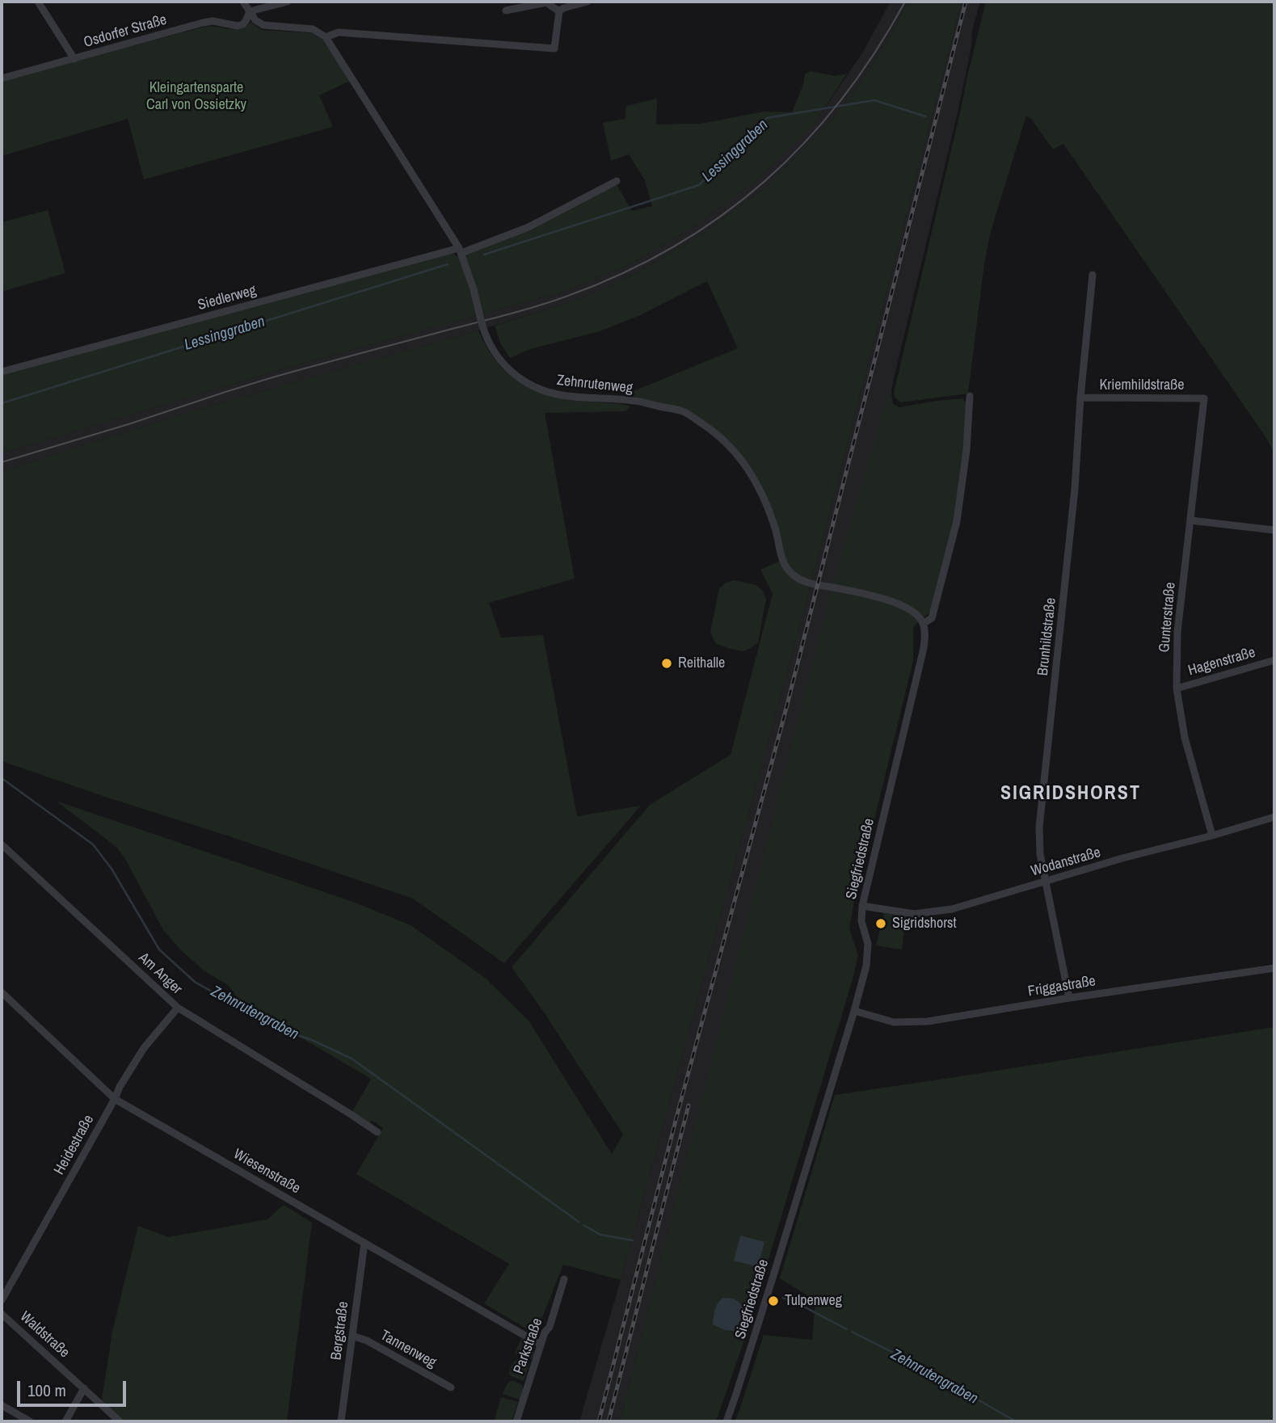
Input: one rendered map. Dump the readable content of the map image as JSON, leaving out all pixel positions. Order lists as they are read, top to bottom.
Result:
{
  "streets": {
    "street": [
      "Osdorfer Straße",
      "Siedlerweg",
      "Zehnrutenweg",
      "Kriemhildstraße",
      "Gunterstraße",
      "Brunhildstraße",
      "Hagenstraße",
      "Siegfriedstraße",
      "Wodanstraße",
      "Am Anger",
      "Friggastraße",
      "Heidestraße",
      "Wiesenstraße",
      "Bergstraße",
      "Waldstraße",
      "Parkstraße",
      "Tannenweg"
    ]
  },
  "crossings": [
    ["Siedlerweg", "Zehnrutenweg"],
    ["Zehnrutenweg", "Siegfriedstraße"],
    ["Kriemhildstraße", "Gunterstraße"],
    ["Kriemhildstraße", "Brunhildstraße"],
    ["Gunterstraße", "Hagenstraße"],
    ["Gunterstraße", "Wodanstraße"],
    ["Brunhildstraße", "Wodanstraße"],
    ["Brunhildstraße", "Friggastraße"],
    ["Siegfriedstraße", "Wodanstraße"],
    ["Siegfriedstraße", "Friggastraße"],
    ["Am Anger", "Heidestraße"],
    ["Heidestraße", "Wiesenstraße"],
    ["Wiesenstraße", "Bergstraße"],
    ["Wiesenstraße", "Parkstraße"],
    ["Bergstraße", "Tannenweg"]
  ],
  "districts": ["SIGRIDSHORST"],
  "water": ["Lessinggraben", "Zehnrutengraben"],
  "parks": ["Kleingartensparte Carl von Ossietzky"],
  "places": ["Reithalle", "Sigridshorst", "Tulpenweg"],
  "scale_bar": "100 m"
}
